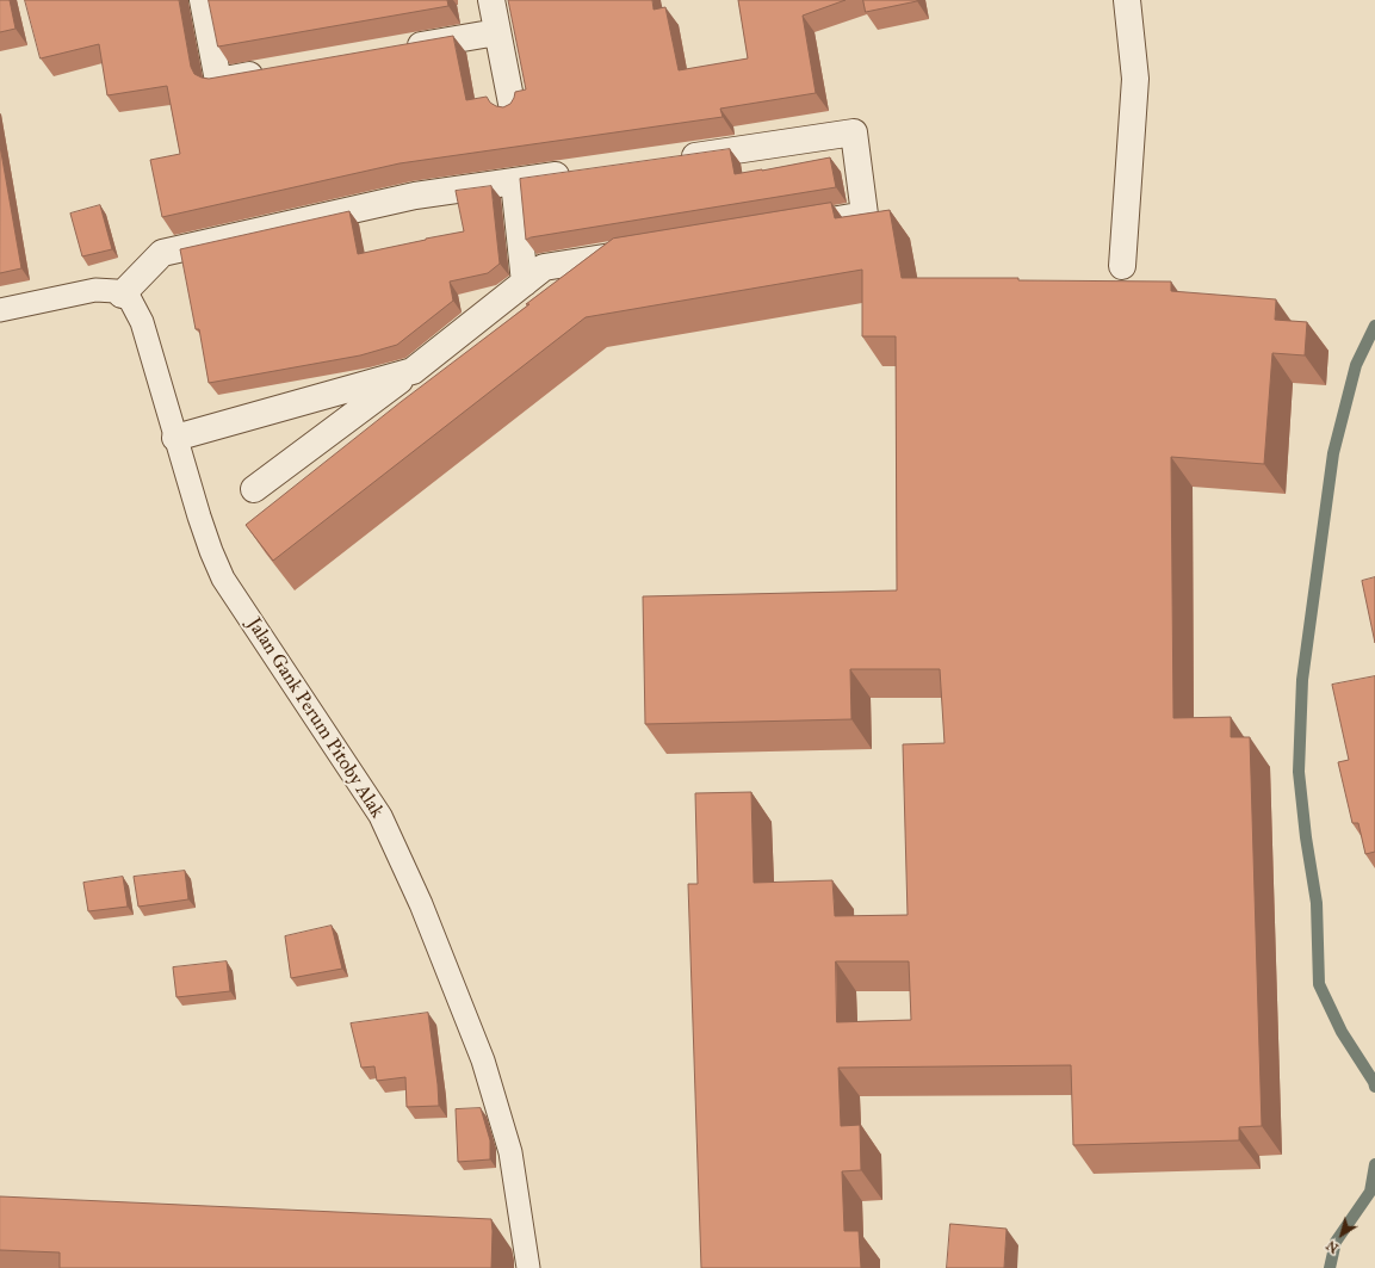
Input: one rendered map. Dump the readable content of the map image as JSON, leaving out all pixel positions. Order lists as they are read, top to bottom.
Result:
{
  "streets": {
    "lane": ["Jalan Gank Perum Pitoby Alak"]
  },
  "north": "bottom left"
}
